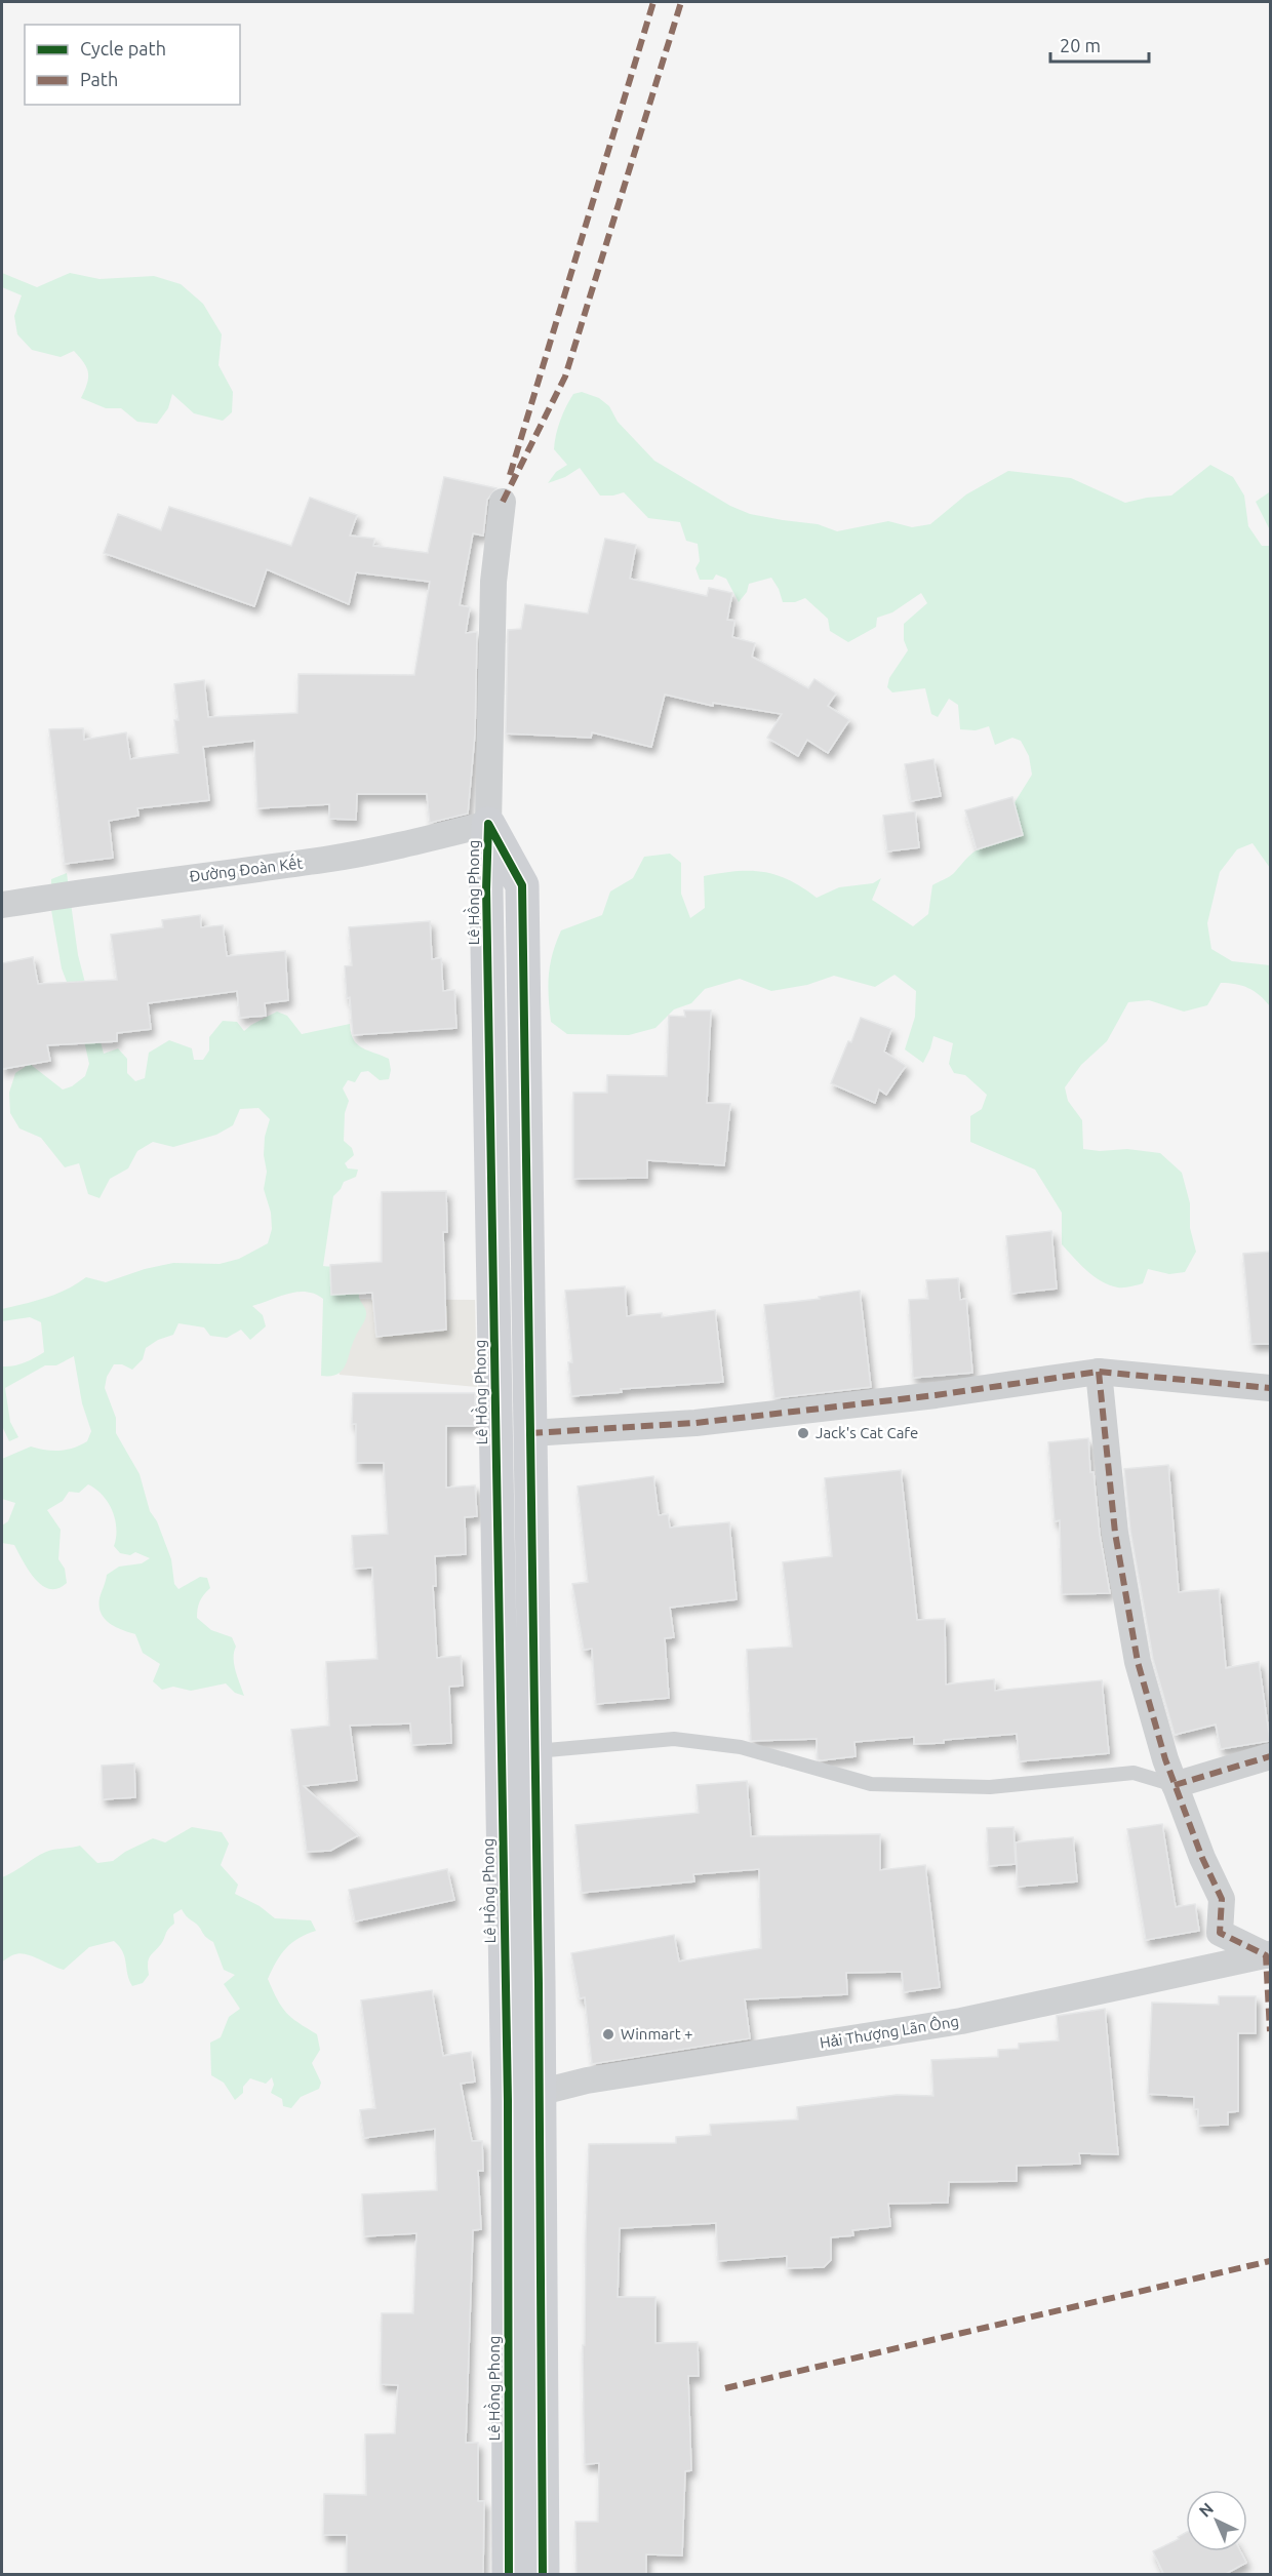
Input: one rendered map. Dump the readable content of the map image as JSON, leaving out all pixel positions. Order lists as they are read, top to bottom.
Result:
{
  "streets": {
    "street": ["Đường Đoàn Kết", "Lê Hồng Phong", "Hải Thượng Lãn Ông"]
  },
  "crossings": [
    ["Đường Đoàn Kết", "Lê Hồng Phong"],
    ["Lê Hồng Phong", "Hải Thượng Lãn Ông"]
  ],
  "places": ["Jack's Cat Cafe", "Winmart +"],
  "legend": ["Cycle path", "Path"],
  "scale_bar": "20 m",
  "north": "top left"
}
